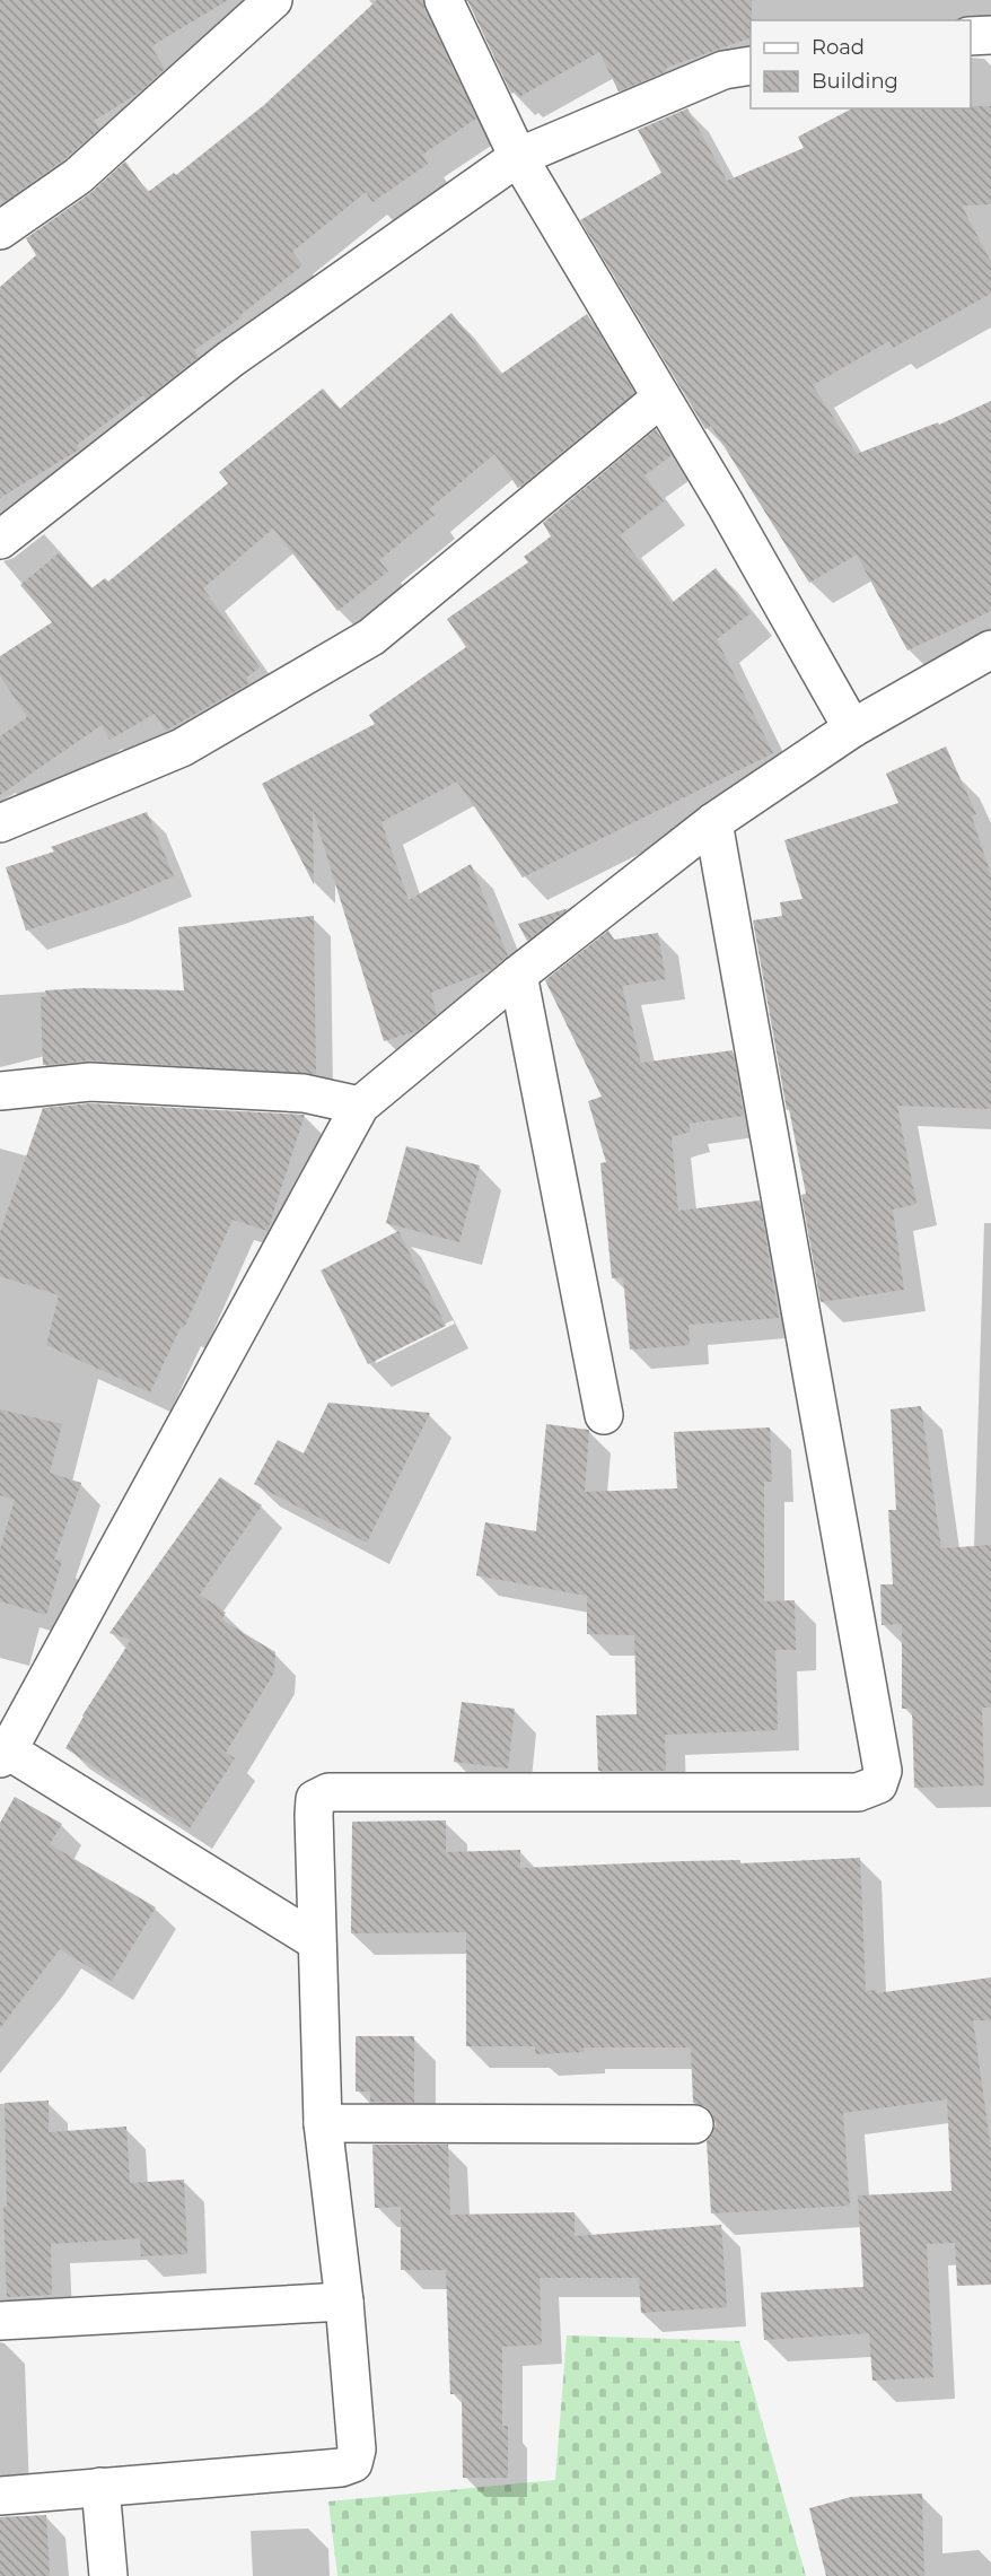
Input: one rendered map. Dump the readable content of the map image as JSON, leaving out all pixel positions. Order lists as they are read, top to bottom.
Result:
{
  "legend": ["Road", "Building"]
}
